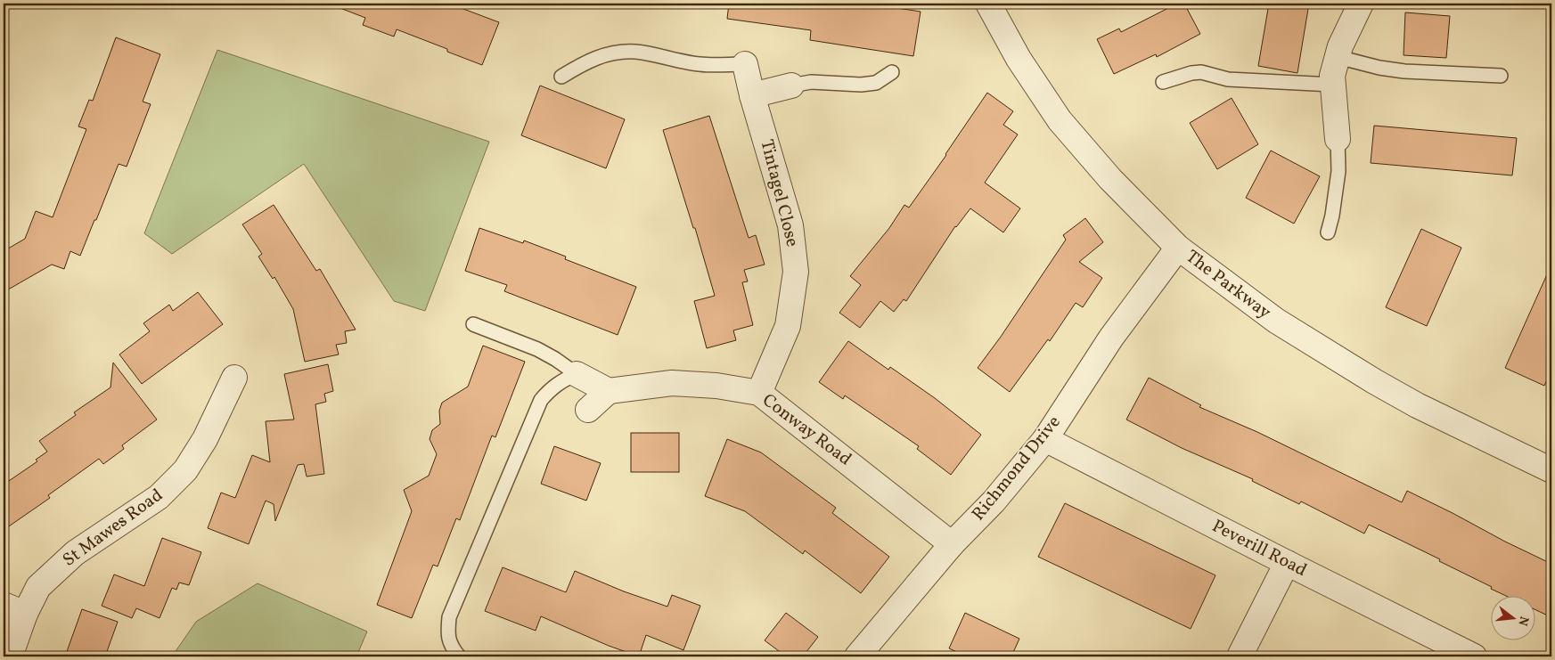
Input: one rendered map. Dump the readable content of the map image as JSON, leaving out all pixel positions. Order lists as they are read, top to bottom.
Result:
{
  "streets": {
    "street": [
      "Tintagel Close",
      "The Parkway",
      "Conway Road",
      "Richmond Drive",
      "St Mawes Road",
      "Peverill Road"
    ]
  },
  "crossings": [
    ["Tintagel Close", "Conway Road"],
    ["The Parkway", "Richmond Drive"],
    ["Conway Road", "Richmond Drive"],
    ["Richmond Drive", "Peverill Road"]
  ],
  "north": "right"
}
